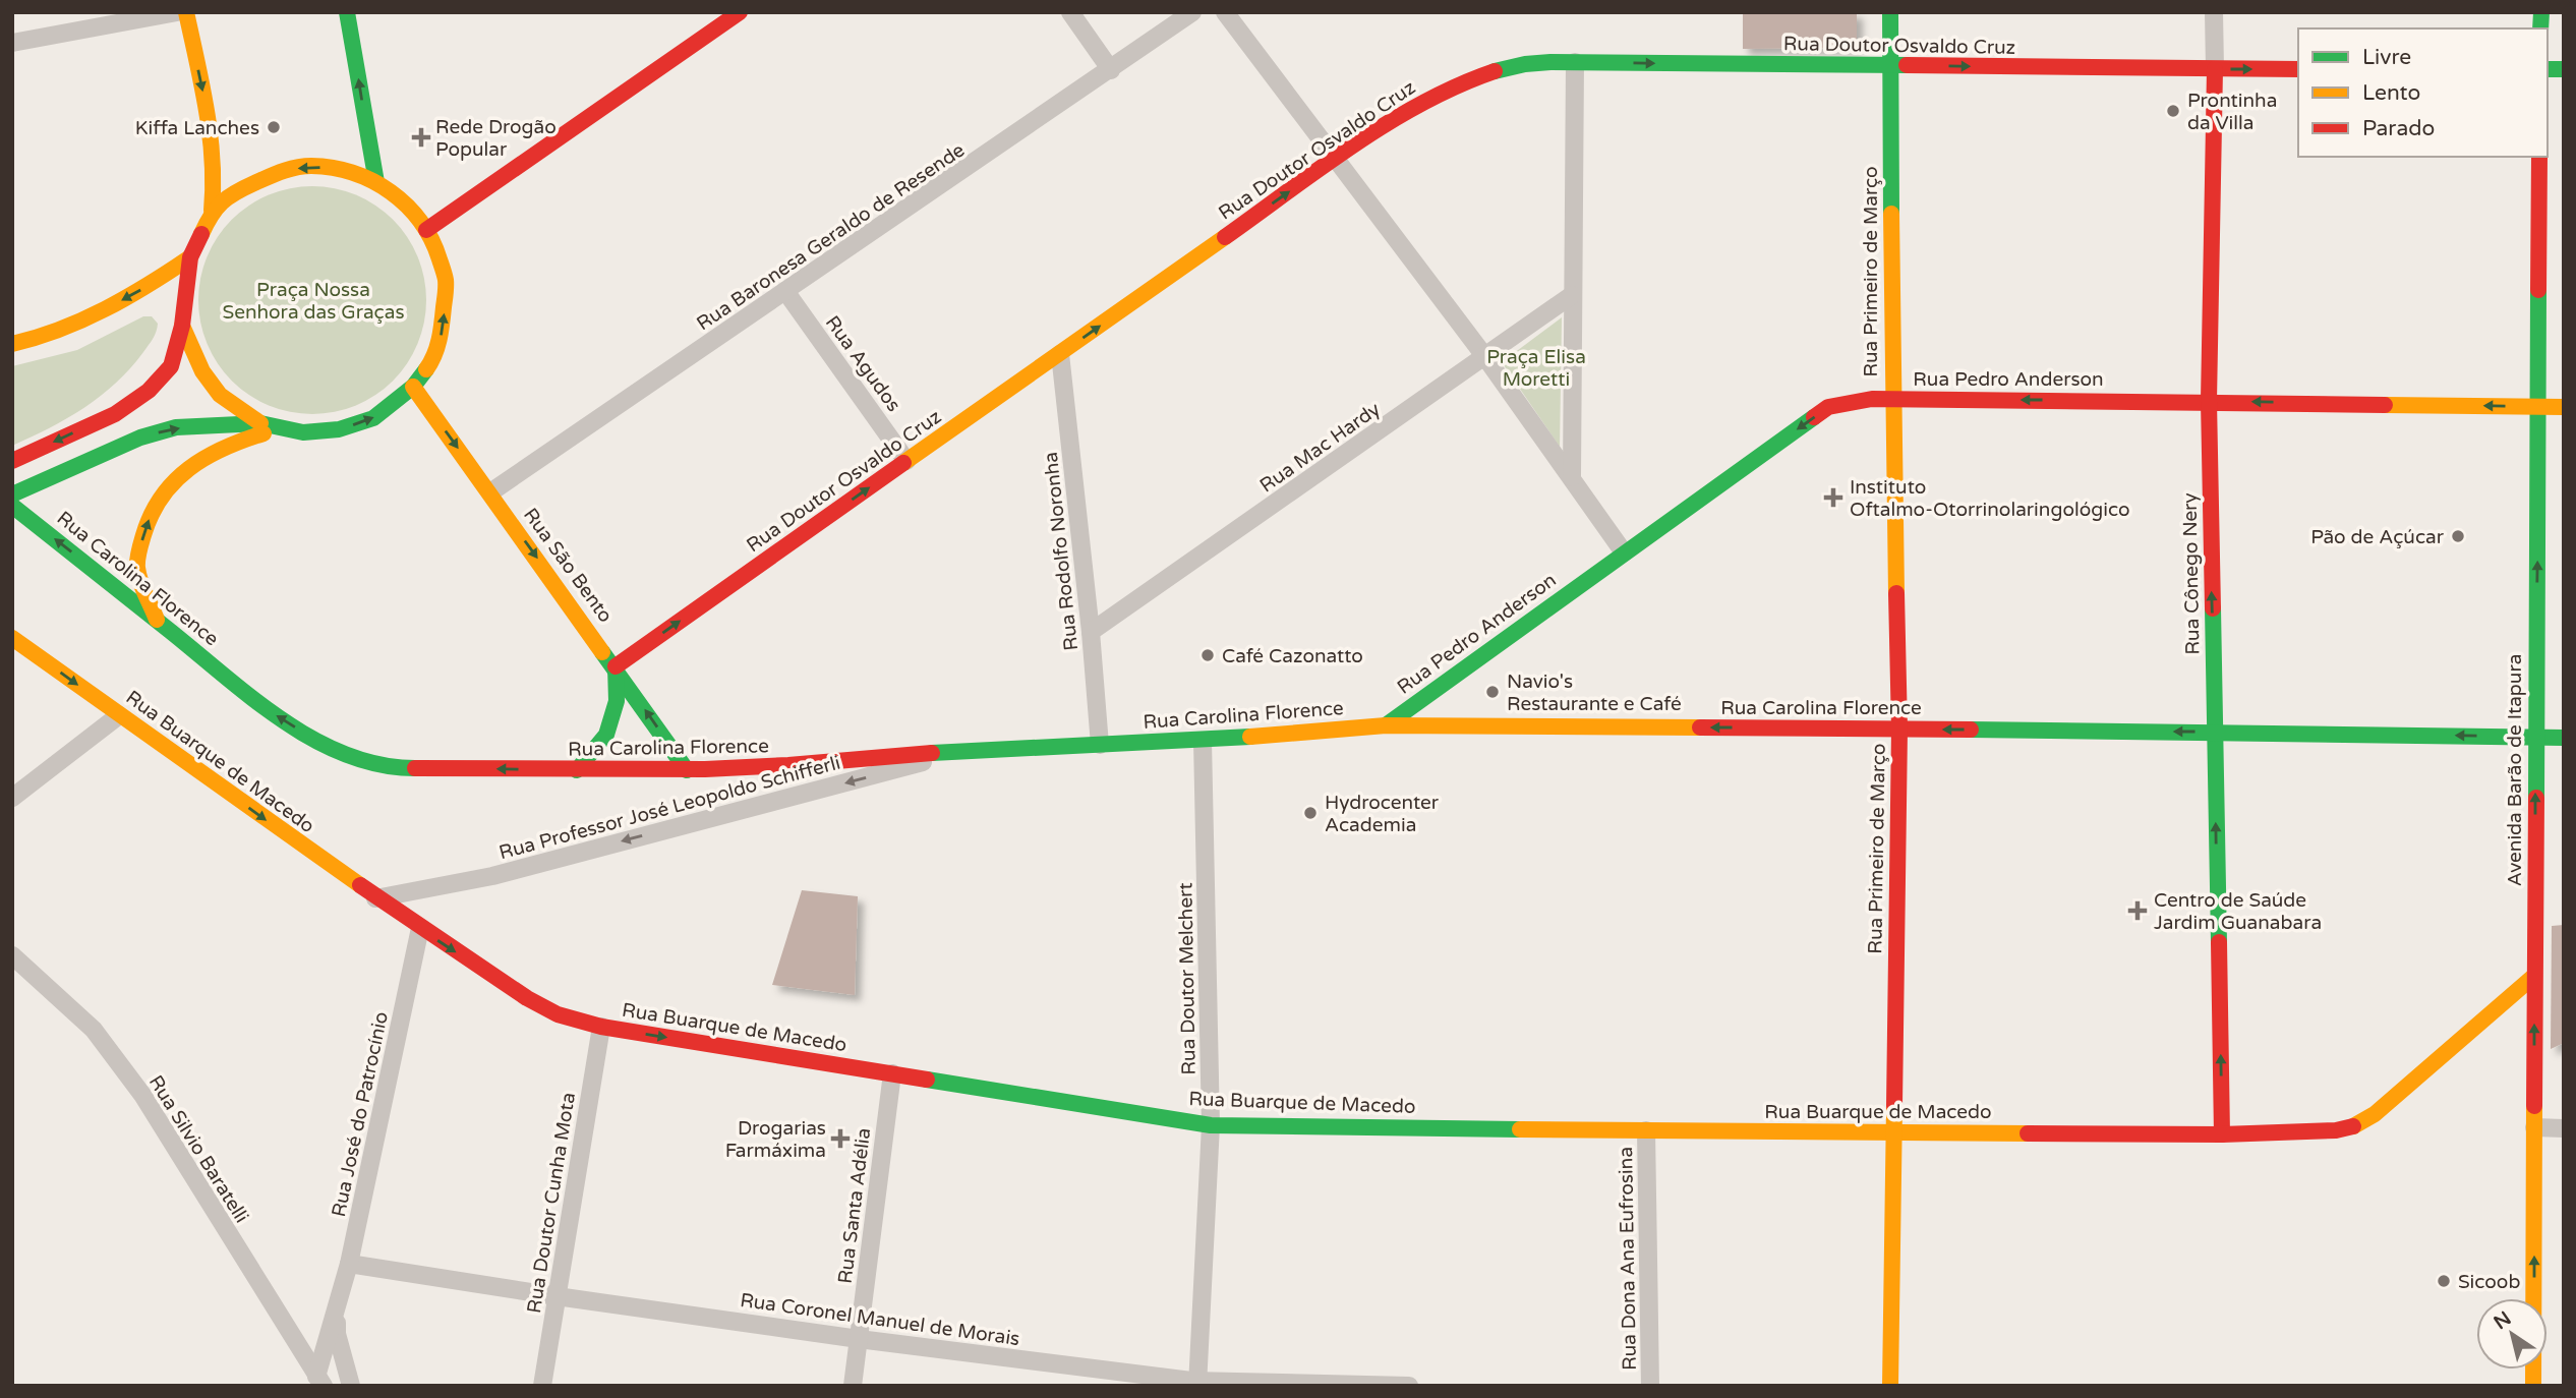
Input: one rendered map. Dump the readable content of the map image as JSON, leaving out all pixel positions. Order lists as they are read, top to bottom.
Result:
{
  "streets": {
    "main road": [
      "Rua Doutor Osvaldo Cruz",
      "Rua Primeiro de Março",
      "Rua Pedro Anderson",
      "Rua São Bento",
      "Rua Cônego Nery",
      "Rua Carolina Florence",
      "Rua Buarque de Macedo",
      "Avenida Barão de Itapura"
    ],
    "street": [
      "Rua Baronesa Geraldo de Resende",
      "Rua Agudos",
      "Rua Mac Hardy",
      "Rua Rodolfo Noronha",
      "Rua Professor José Leopoldo Schifferli",
      "Rua Doutor Melchert",
      "Rua José do Patrocínio",
      "Rua Silvio Baratelli",
      "Rua Doutor Cunha Mota",
      "Rua Santa Adélia",
      "Rua Dona Ana Eufrosina",
      "Rua Coronel Manuel de Morais"
    ]
  },
  "crossings": [
    ["Rua Doutor Osvaldo Cruz", "Rua Primeiro de Março"],
    ["Rua Doutor Osvaldo Cruz", "Rua Agudos"],
    ["Rua Doutor Osvaldo Cruz", "Rua Rodolfo Noronha"],
    ["Rua Doutor Osvaldo Cruz", "Rua São Bento"],
    ["Rua Doutor Osvaldo Cruz", "Rua Cônego Nery"],
    ["Rua Baronesa Geraldo de Resende", "Rua Agudos"],
    ["Rua Baronesa Geraldo de Resende", "Rua São Bento"],
    ["Rua Primeiro de Março", "Rua Pedro Anderson"],
    ["Rua Primeiro de Março", "Rua Carolina Florence"],
    ["Rua Primeiro de Março", "Rua Buarque de Macedo"],
    ["Rua Pedro Anderson", "Rua Cônego Nery"],
    ["Rua Pedro Anderson", "Rua Carolina Florence"],
    ["Rua Pedro Anderson", "Avenida Barão de Itapura"],
    ["Rua Mac Hardy", "Rua Rodolfo Noronha"],
    ["Rua Rodolfo Noronha", "Rua Carolina Florence"],
    ["Rua São Bento", "Rua Carolina Florence"],
    ["Rua Cônego Nery", "Rua Carolina Florence"],
    ["Rua Cônego Nery", "Rua Buarque de Macedo"],
    ["Rua Carolina Florence", "Avenida Barão de Itapura"],
    ["Rua Carolina Florence", "Rua Professor José Leopoldo Schifferli"],
    ["Rua Carolina Florence", "Rua Doutor Melchert"],
    ["Rua Buarque de Macedo", "Avenida Barão de Itapura"],
    ["Rua Buarque de Macedo", "Rua Professor José Leopoldo Schifferli"],
    ["Rua Buarque de Macedo", "Rua Doutor Melchert"],
    ["Rua Buarque de Macedo", "Rua José do Patrocínio"],
    ["Rua Buarque de Macedo", "Rua Doutor Cunha Mota"],
    ["Rua Buarque de Macedo", "Rua Santa Adélia"],
    ["Rua Buarque de Macedo", "Rua Dona Ana Eufrosina"],
    ["Rua Doutor Melchert", "Rua Coronel Manuel de Morais"],
    ["Rua José do Patrocínio", "Rua Silvio Baratelli"],
    ["Rua José do Patrocínio", "Rua Coronel Manuel de Morais"],
    ["Rua Doutor Cunha Mota", "Rua Coronel Manuel de Morais"],
    ["Rua Santa Adélia", "Rua Coronel Manuel de Morais"]
  ],
  "one_way": [
    "Rua Doutor Osvaldo Cruz",
    "Rua Pedro Anderson",
    "Rua Cônego Nery",
    "Rua Carolina Florence",
    "Avenida Barão de Itapura",
    "Rua Professor José Leopoldo Schifferli"
  ],
  "parks": ["Praça Nossa Senhora das Graças", "Praça Elisa Moretti"],
  "places": {
    "other": [
      "Prontinha da Villa",
      "Kiffa Lanches",
      "Pão de Açúcar",
      "Café Cazonatto",
      "Navio's Restaurante e Café",
      "Hydrocenter Academia",
      "Sicoob"
    ],
    "health": [
      "Rede Drogão Popular",
      "Instituto Oftalmo-Otorrinolaringológico",
      "Centro de Saúde Jardim Guanabara",
      "Drogarias Farmáxima"
    ]
  },
  "legend": ["Livre", "Lento", "Parado"],
  "north": "top left"
}
